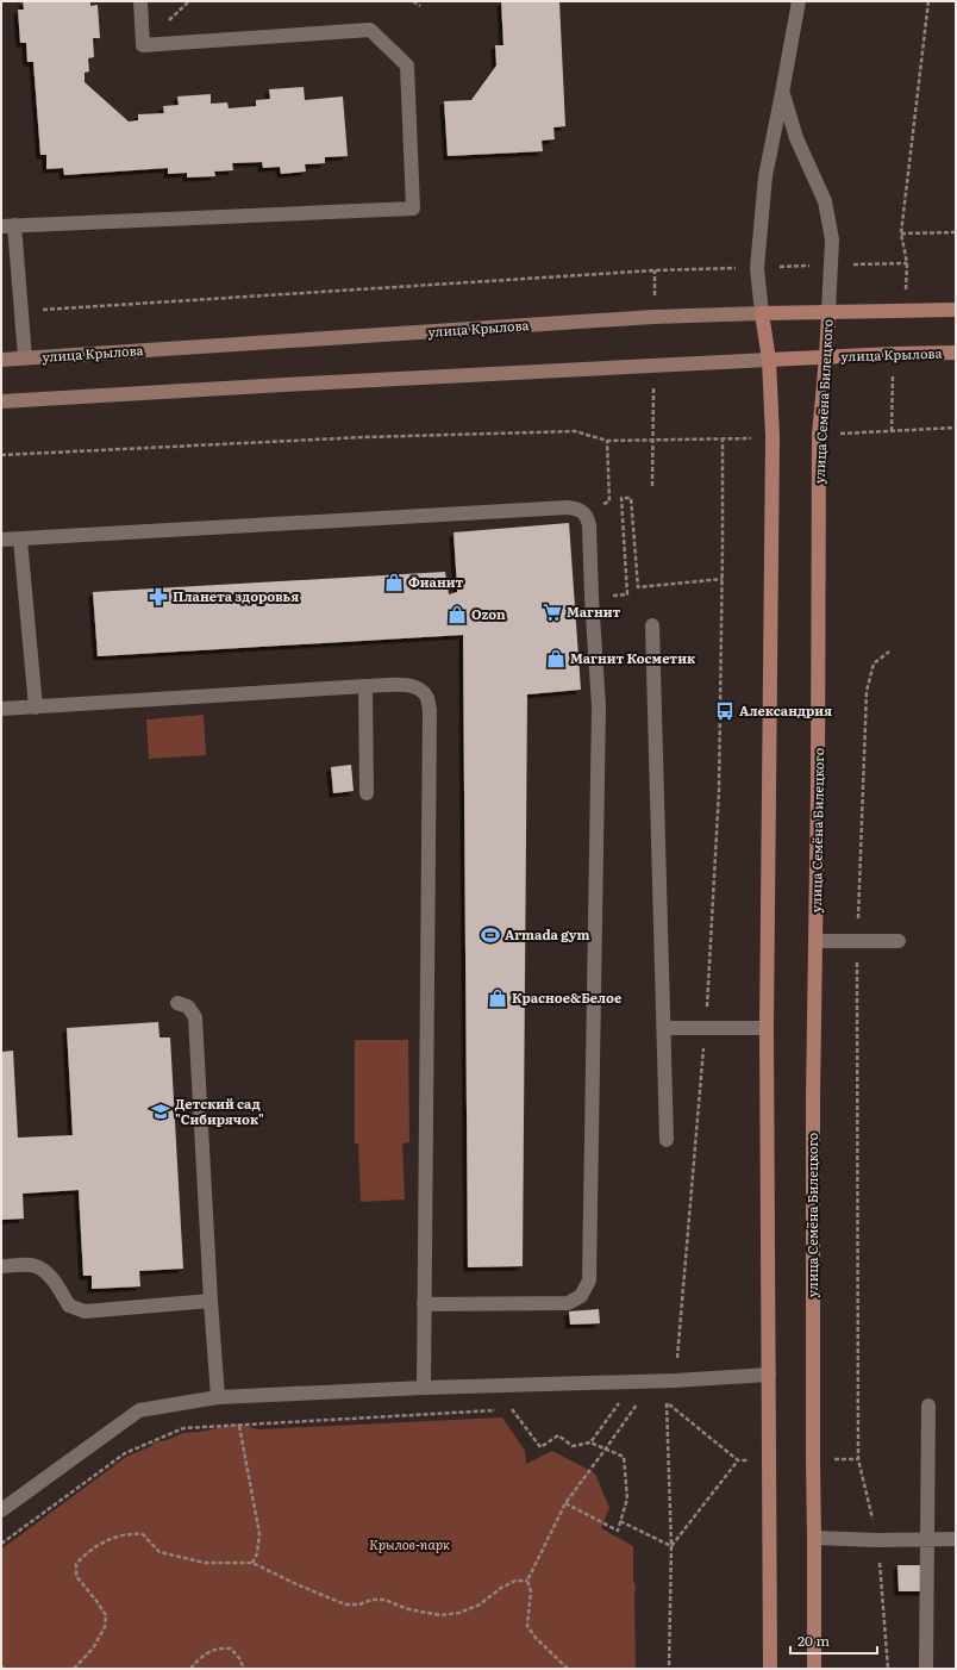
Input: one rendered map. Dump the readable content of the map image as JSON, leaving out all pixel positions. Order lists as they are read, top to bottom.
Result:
{
  "streets": {
    "main road": ["улица Крылова", "улица Семёна Билецкого"]
  },
  "crossings": [
    ["улица Крылова", "улица Семёна Билецкого"]
  ],
  "parks": ["Крылов-парк"],
  "places": {
    "shop": [
      "Фианит",
      "Ozon",
      "Магнит Косметик",
      "Красное&Белое"
    ],
    "pharmacy": ["Планета здоровья"],
    "supermarket": ["Магнит"],
    "bus stop": ["Александрия"],
    "sports": ["Armada gym"],
    "school or university": ["Детский сад \"Сибирячок\""]
  },
  "scale_bar": "20 m"
}
